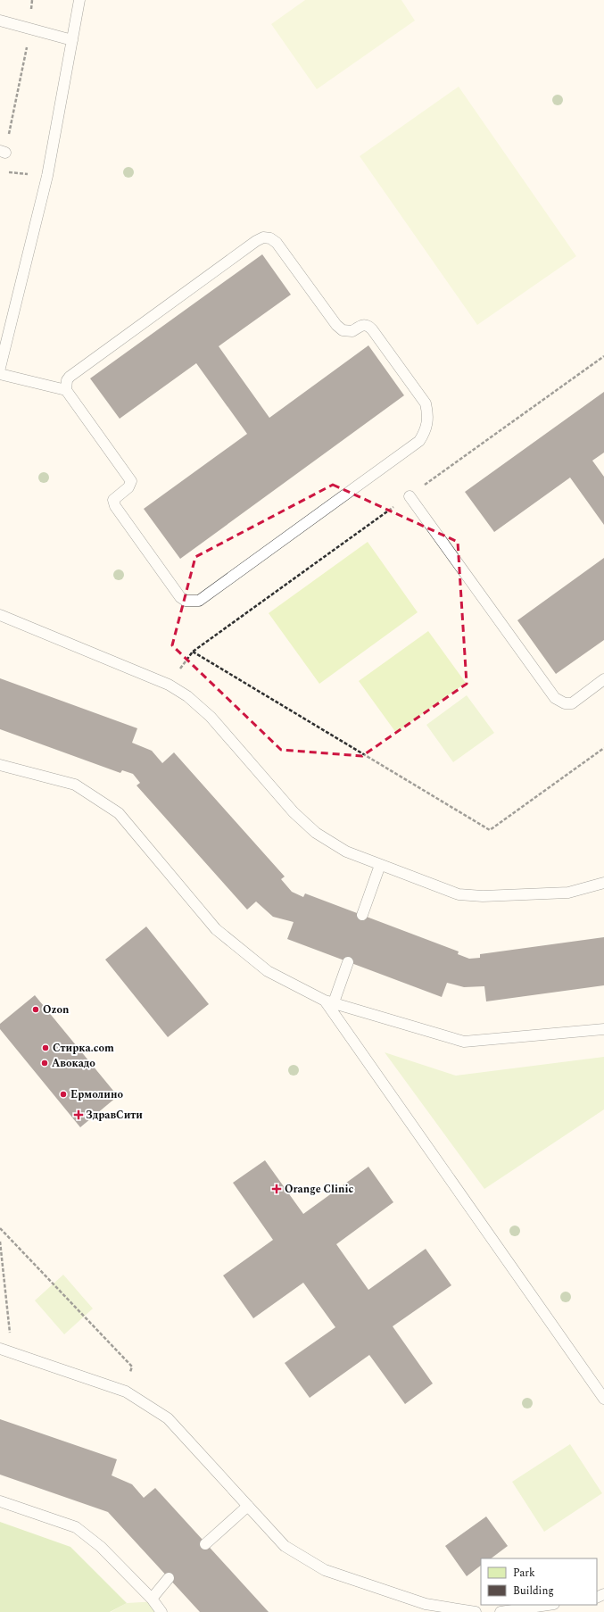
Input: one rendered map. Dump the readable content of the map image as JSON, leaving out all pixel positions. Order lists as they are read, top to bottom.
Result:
{
  "places": {
    "other": [
      "Ozon",
      "Стирка.com",
      "Авокадо",
      "Ермолино"
    ],
    "health": ["ЗдравСити", "Orange Clinic"]
  },
  "legend": ["Park", "Building"]
}
